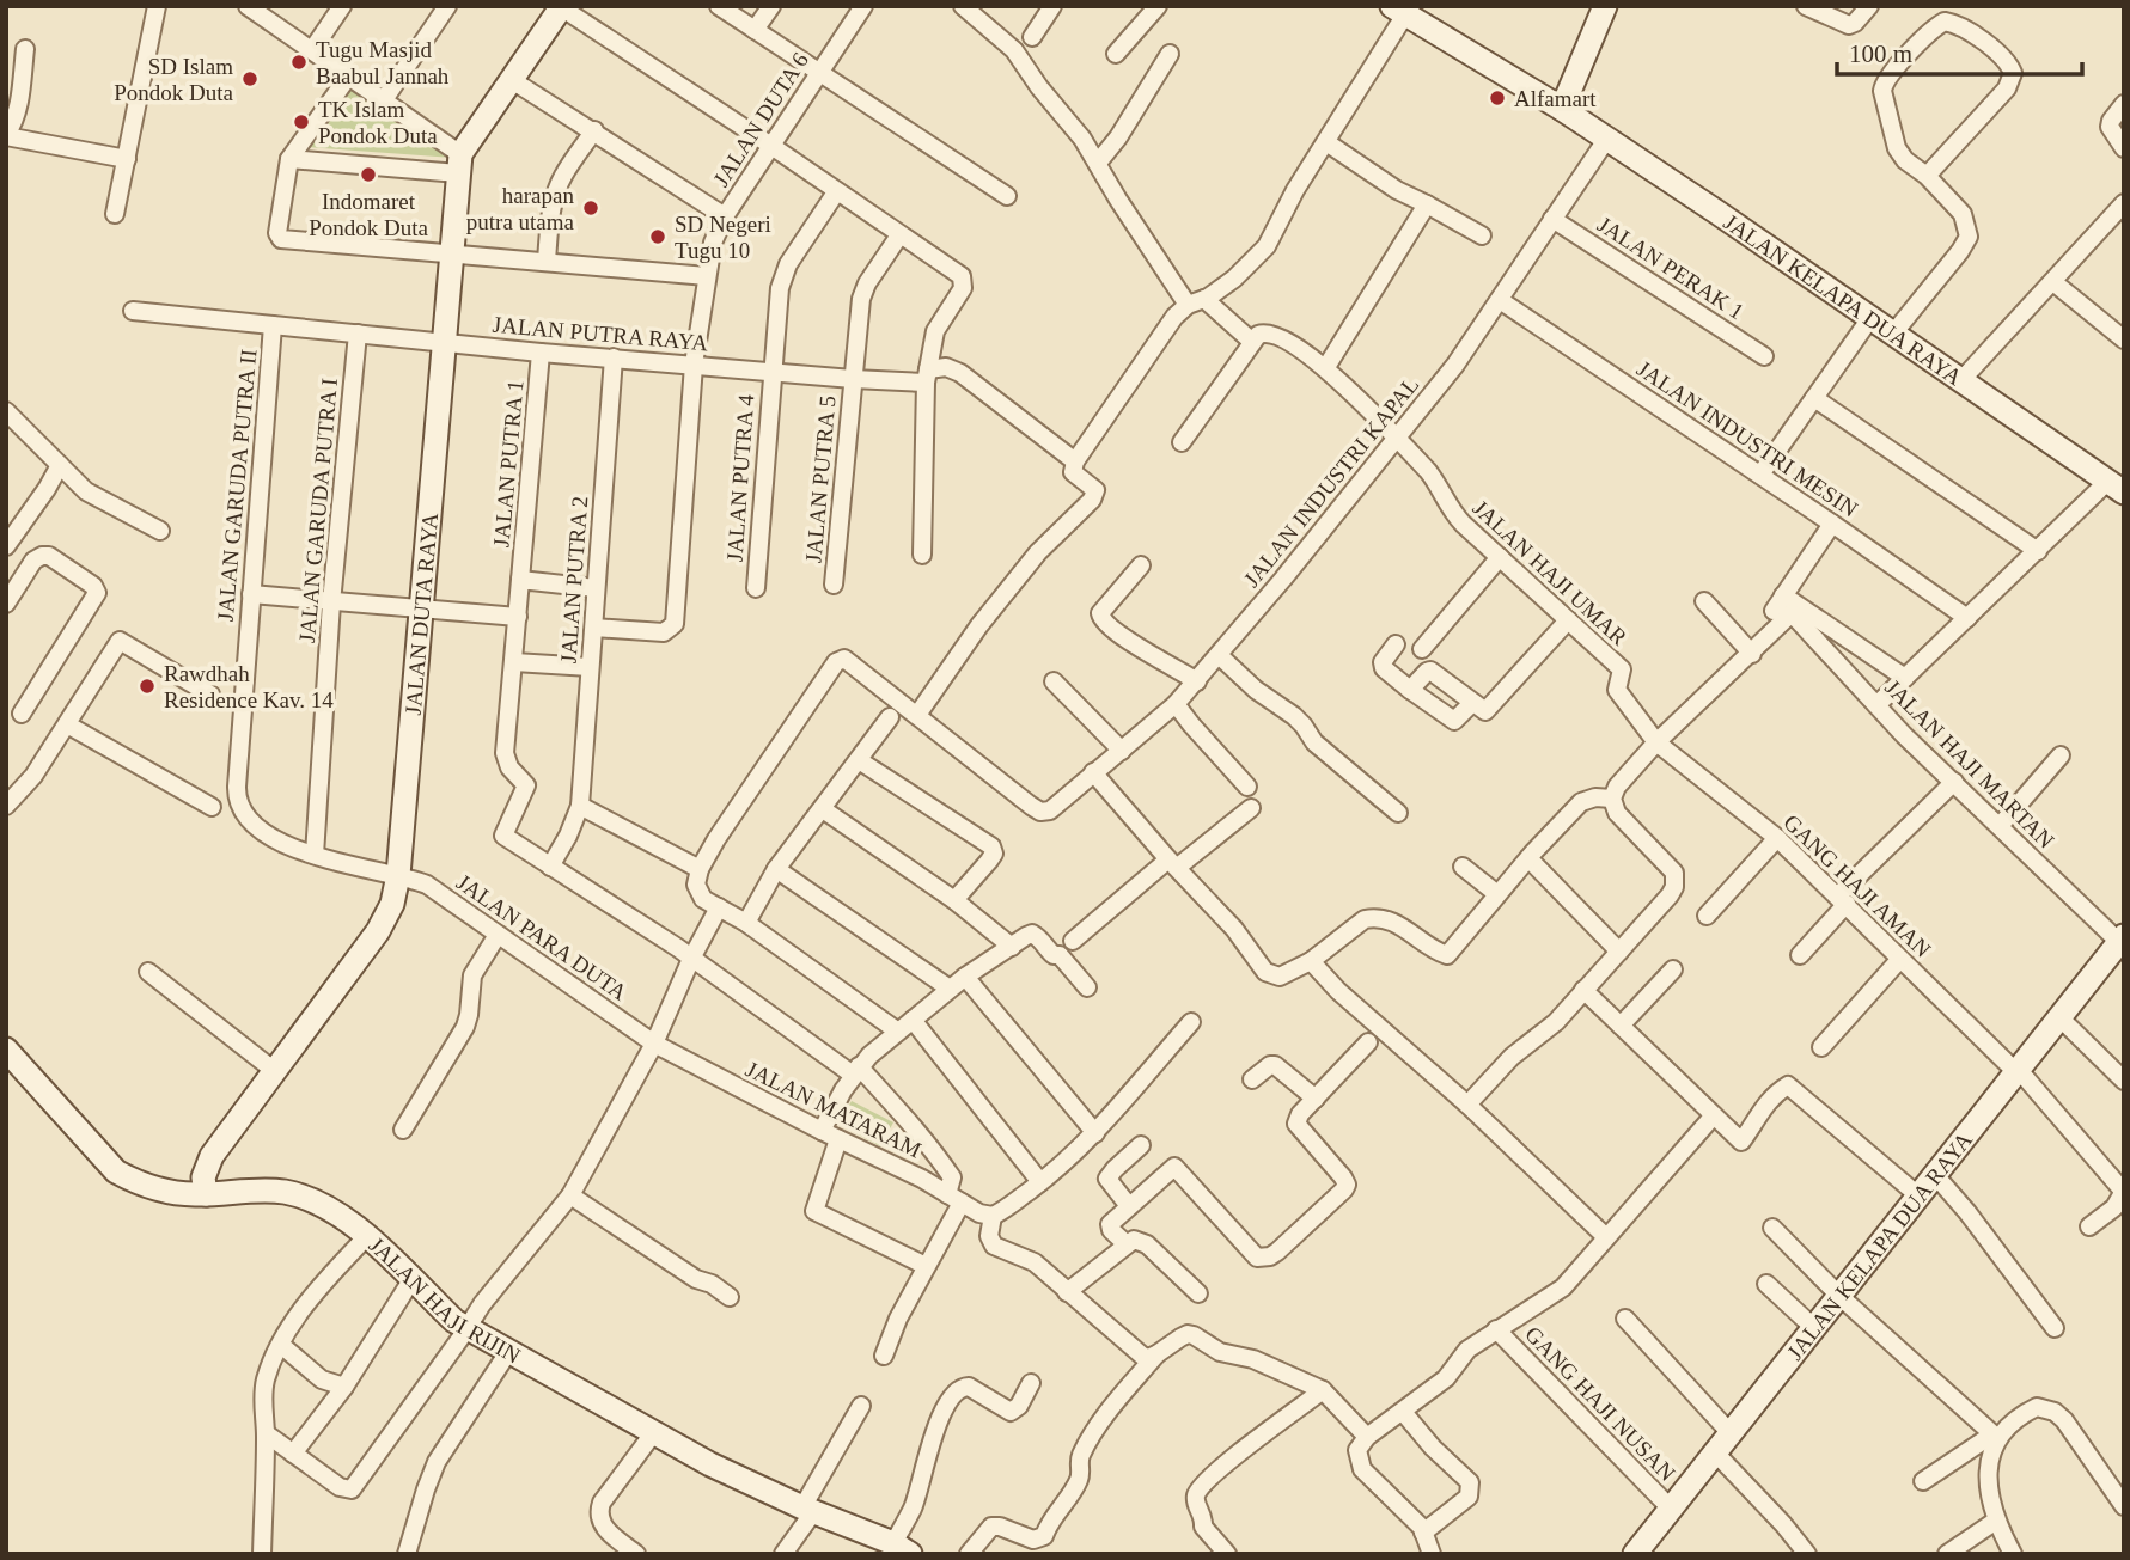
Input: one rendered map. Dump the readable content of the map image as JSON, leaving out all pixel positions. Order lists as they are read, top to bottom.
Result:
{
  "streets": {
    "street": [
      "JALAN DUTA 6",
      "JALAN PERAK 1",
      "JALAN KELAPA DUA RAYA",
      "JALAN PUTRA RAYA",
      "JALAN INDUSTRI MESIN",
      "JALAN PUTRA 1",
      "JALAN PUTRA 4",
      "JALAN PUTRA 5",
      "JALAN INDUSTRI KAPAL",
      "JALAN GARUDA PUTRA II",
      "JALAN GARUDA PUTRA I",
      "JALAN HAJI UMAR",
      "JALAN PUTRA 2",
      "JALAN DUTA RAYA",
      "JALAN HAJI MARTAN",
      "GANG HAJI AMAN",
      "JALAN PARA DUTA",
      "JALAN MATARAM",
      "JALAN HAJI RIJIN",
      "GANG HAJI NUSAN"
    ]
  },
  "crossings": [
    ["JALAN DUTA 6", "JALAN PUTRA RAYA"],
    ["JALAN DUTA 6", "JALAN PUTRA 2"],
    ["JALAN PERAK 1", "JALAN INDUSTRI KAPAL"],
    ["JALAN KELAPA DUA RAYA", "JALAN INDUSTRI KAPAL"],
    ["JALAN KELAPA DUA RAYA", "JALAN HAJI MARTAN"],
    ["JALAN KELAPA DUA RAYA", "GANG HAJI AMAN"],
    ["JALAN KELAPA DUA RAYA", "GANG HAJI NUSAN"],
    ["JALAN PUTRA RAYA", "JALAN PUTRA 1"],
    ["JALAN PUTRA RAYA", "JALAN PUTRA 4"],
    ["JALAN PUTRA RAYA", "JALAN PUTRA 5"],
    ["JALAN PUTRA RAYA", "JALAN INDUSTRI KAPAL"],
    ["JALAN PUTRA RAYA", "JALAN GARUDA PUTRA II"],
    ["JALAN PUTRA RAYA", "JALAN GARUDA PUTRA I"],
    ["JALAN PUTRA RAYA", "JALAN PUTRA 2"],
    ["JALAN PUTRA RAYA", "JALAN DUTA RAYA"],
    ["JALAN INDUSTRI MESIN", "JALAN INDUSTRI KAPAL"],
    ["JALAN PUTRA 1", "JALAN PUTRA 2"],
    ["JALAN INDUSTRI KAPAL", "JALAN HAJI UMAR"],
    ["JALAN GARUDA PUTRA II", "JALAN GARUDA PUTRA I"],
    ["JALAN HAJI UMAR", "GANG HAJI AMAN"],
    ["JALAN DUTA RAYA", "JALAN PARA DUTA"],
    ["JALAN DUTA RAYA", "JALAN HAJI RIJIN"],
    ["JALAN PARA DUTA", "JALAN MATARAM"]
  ],
  "places": [
    "Tugu Masjid Baabul Jannah",
    "SD Islam Pondok Duta",
    "Alfamart",
    "TK Islam Pondok Duta",
    "Indomaret Pondok Duta",
    "harapan putra utama",
    "SD Negeri Tugu 10",
    "Rawdhah Residence Kav. 14"
  ],
  "scale_bar": "100 m"
}
